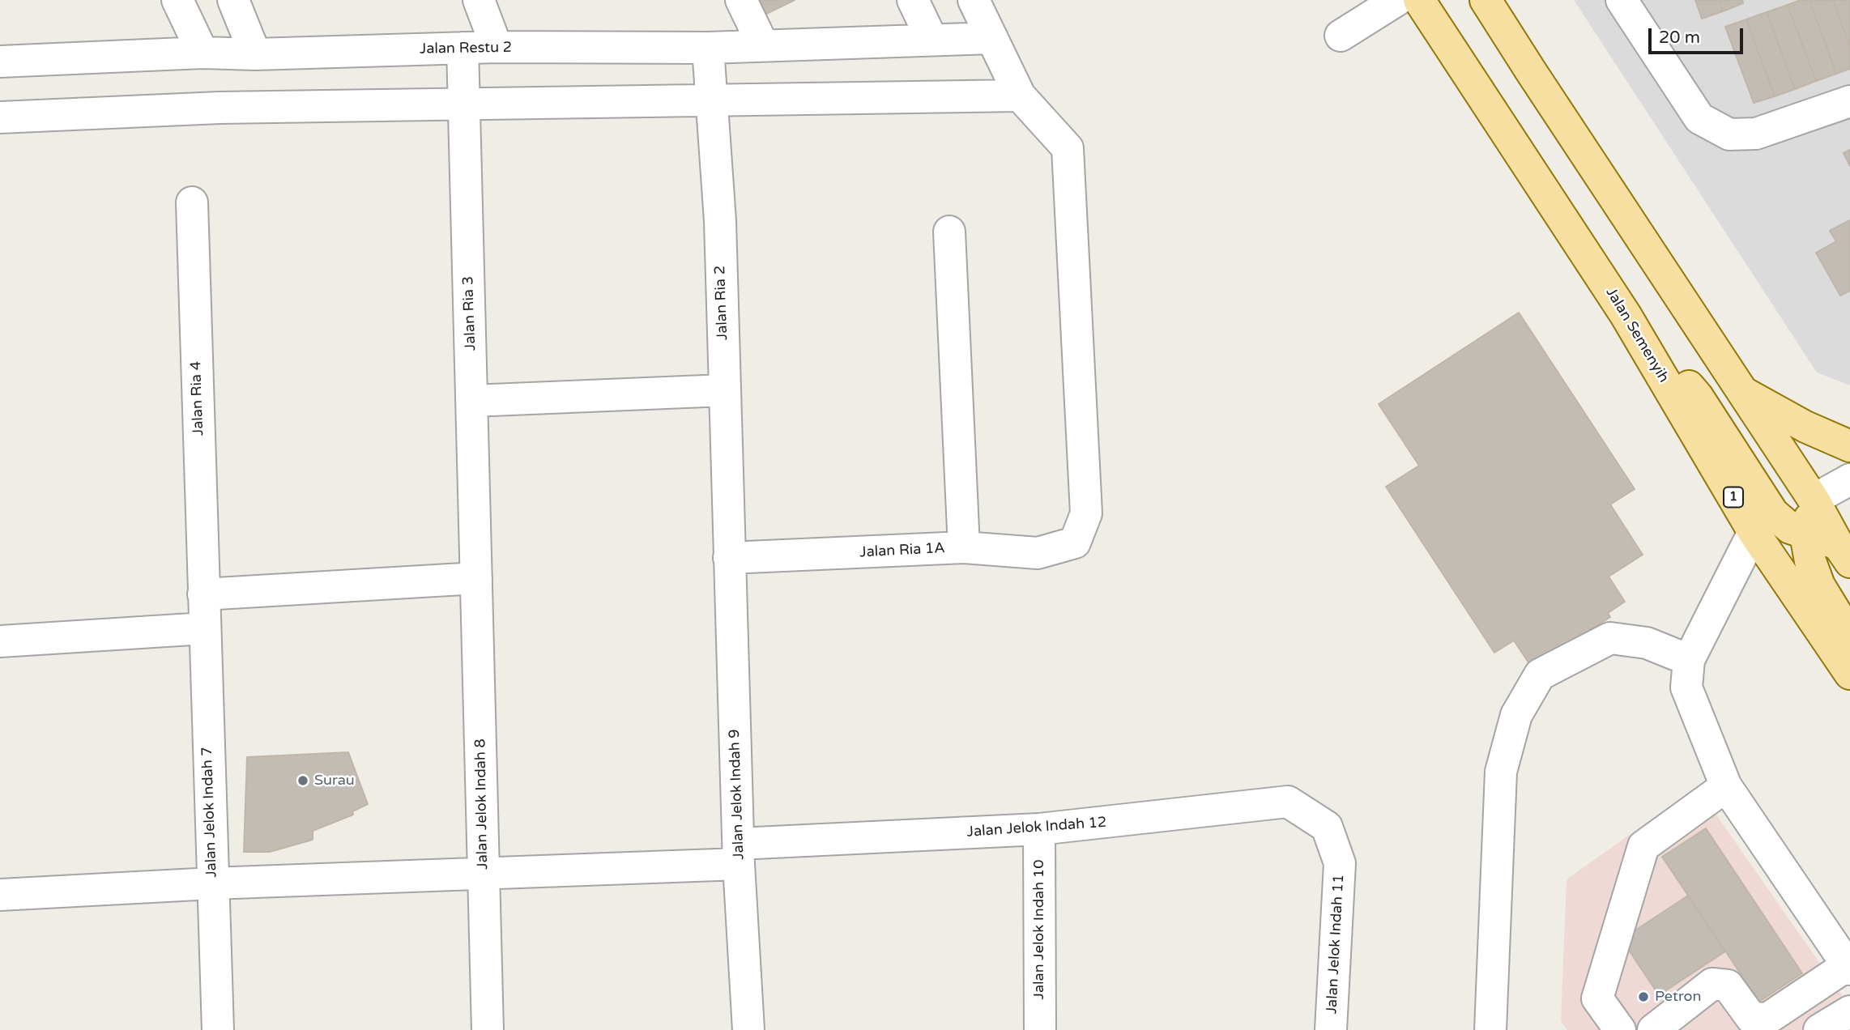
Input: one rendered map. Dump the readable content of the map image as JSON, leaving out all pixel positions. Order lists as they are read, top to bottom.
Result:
{
  "streets": {
    "main road": ["Jalan Semenyih", "1"],
    "street": [
      "Jalan Restu 2",
      "Jalan Ria 2",
      "Jalan Ria 3",
      "Jalan Ria 4",
      "Jalan Ria 1A",
      "Jalan Jelok Indah 9",
      "Jalan Jelok Indah 8",
      "Jalan Jelok Indah 7",
      "Jalan Jelok Indah 12",
      "Jalan Jelok Indah 10",
      "Jalan Jelok Indah 11"
    ]
  },
  "crossings": [
    ["Jalan Restu 2", "Jalan Ria 2"],
    ["Jalan Restu 2", "Jalan Ria 3"],
    ["Jalan Ria 2", "Jalan Ria 1A"],
    ["Jalan Ria 2", "Jalan Jelok Indah 9"],
    ["Jalan Ria 3", "Jalan Jelok Indah 8"],
    ["Jalan Ria 4", "Jalan Jelok Indah 7"],
    ["Jalan Ria 1A", "Jalan Jelok Indah 9"],
    ["Jalan Jelok Indah 9", "Jalan Jelok Indah 12"],
    ["Jalan Jelok Indah 8", "Jalan Jelok Indah 12"],
    ["Jalan Jelok Indah 7", "Jalan Jelok Indah 12"],
    ["Jalan Jelok Indah 12", "Jalan Jelok Indah 10"],
    ["Jalan Jelok Indah 12", "Jalan Jelok Indah 11"]
  ],
  "places": ["Surau", "Petron"],
  "scale_bar": "20 m"
}
